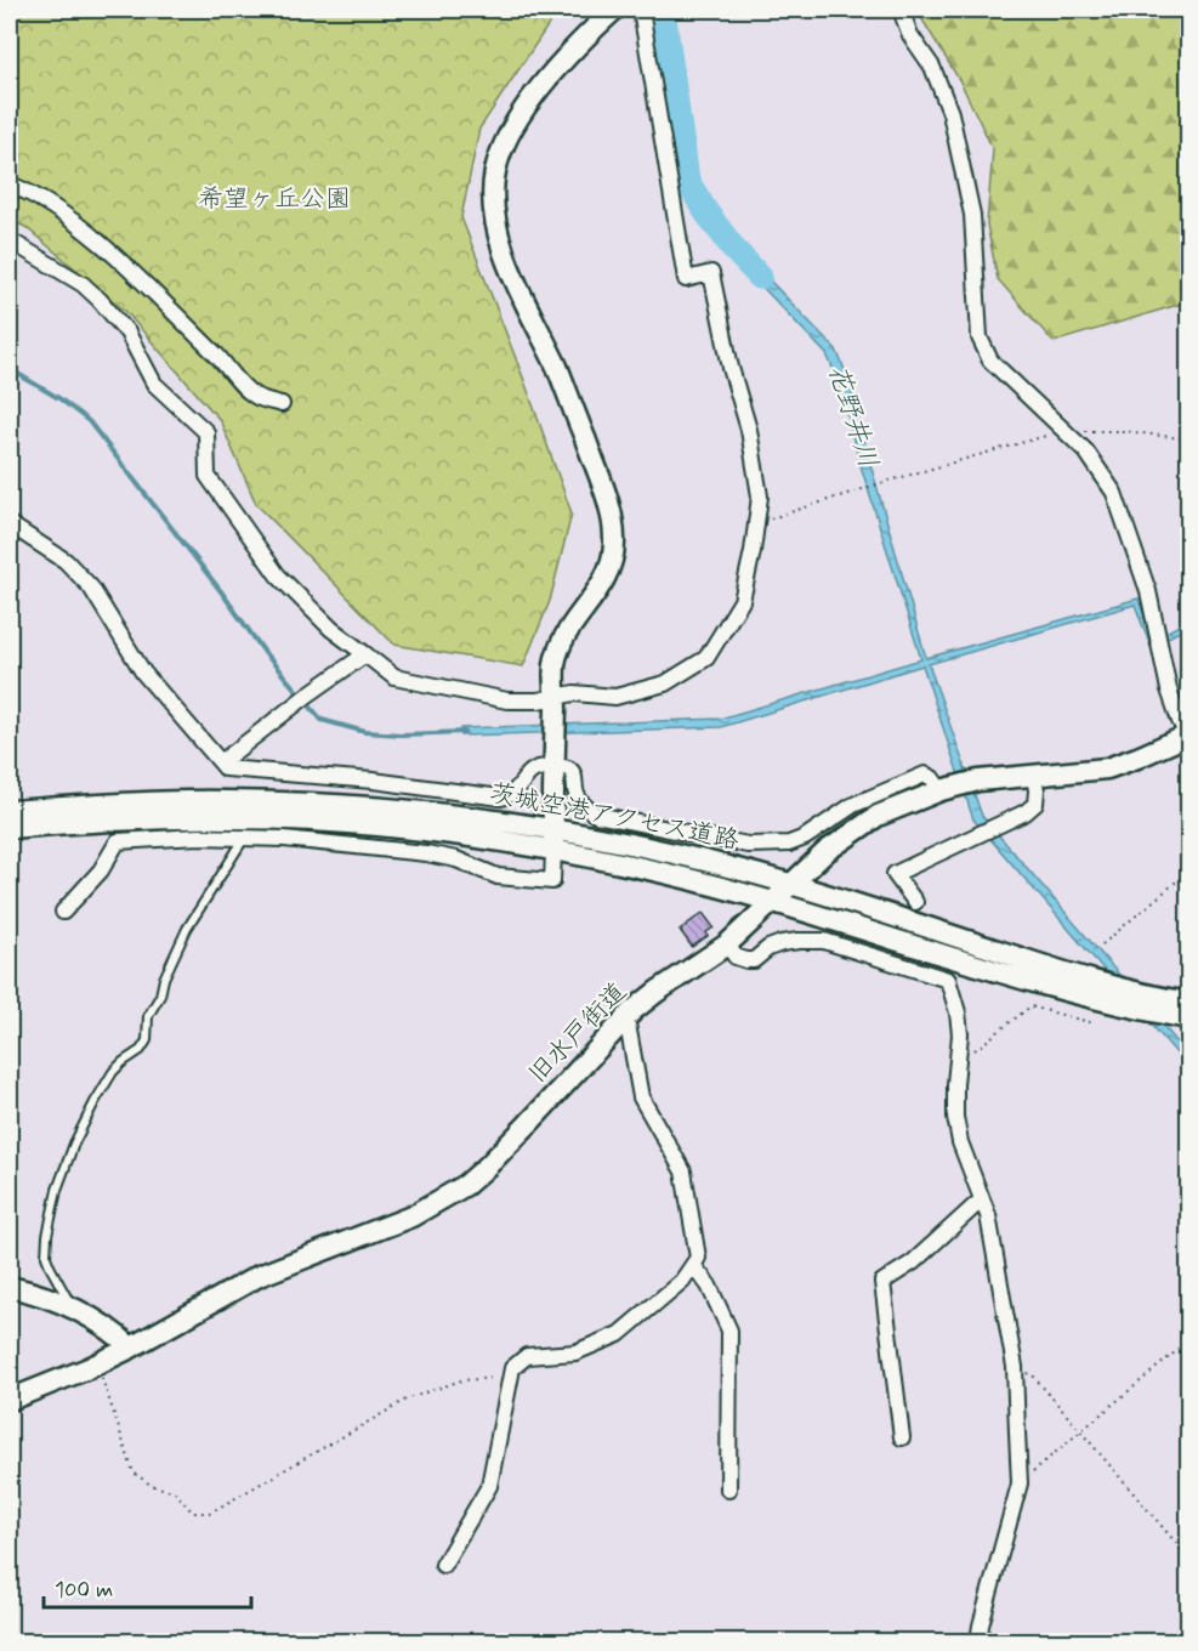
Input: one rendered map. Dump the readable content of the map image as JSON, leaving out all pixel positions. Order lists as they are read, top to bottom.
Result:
{
  "streets": {
    "street": ["茨城空港アクセス道路", "旧水戸街道"]
  },
  "crossings": [
    ["茨城空港アクセス道路", "旧水戸街道"]
  ],
  "water": ["花野井川"],
  "parks": ["希望ヶ丘公園"],
  "scale_bar": "100 m"
}
